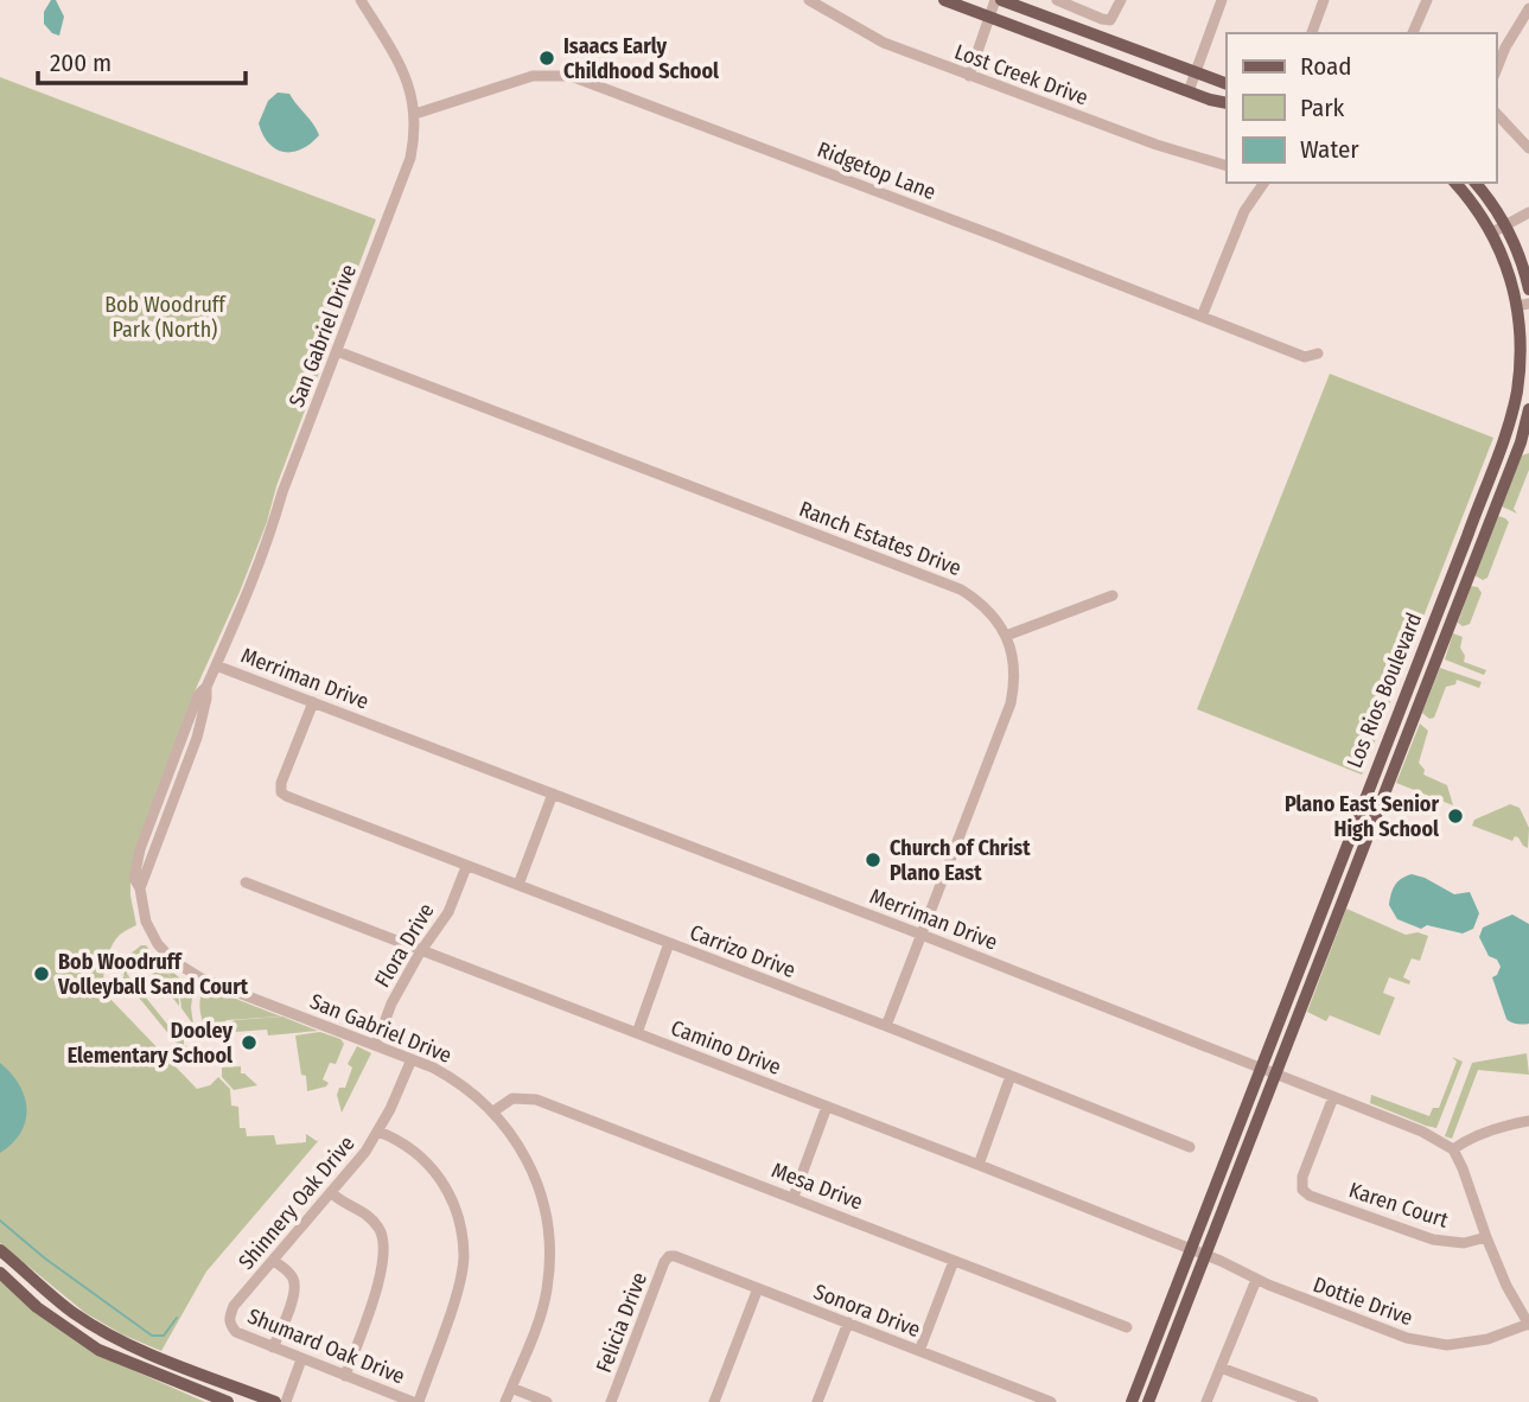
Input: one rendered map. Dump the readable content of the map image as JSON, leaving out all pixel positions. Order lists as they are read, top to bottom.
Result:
{
  "streets": {
    "main road": ["Los Rios Boulevard"],
    "street": [
      "Lost Creek Drive",
      "Ridgetop Lane",
      "San Gabriel Drive",
      "Ranch Estates Drive",
      "Merriman Drive",
      "Flora Drive",
      "Carrizo Drive",
      "Camino Drive",
      "Mesa Drive",
      "Shinnery Oak Drive",
      "Karen Court",
      "Dottie Drive",
      "Sonora Drive",
      "Felicia Drive",
      "Shumard Oak Drive"
    ]
  },
  "crossings": [
    ["Ridgetop Lane", "San Gabriel Drive"],
    ["San Gabriel Drive", "Ranch Estates Drive"],
    ["San Gabriel Drive", "Merriman Drive"],
    ["San Gabriel Drive", "Flora Drive"],
    ["San Gabriel Drive", "Mesa Drive"],
    ["San Gabriel Drive", "Shinnery Oak Drive"],
    ["Ranch Estates Drive", "Merriman Drive"],
    ["Ranch Estates Drive", "Carrizo Drive"],
    ["Merriman Drive", "Los Rios Boulevard"],
    ["Merriman Drive", "Carrizo Drive"],
    ["Merriman Drive", "Karen Court"],
    ["Los Rios Boulevard", "Camino Drive"],
    ["Los Rios Boulevard", "Dottie Drive"],
    ["Flora Drive", "Carrizo Drive"],
    ["Flora Drive", "Camino Drive"],
    ["Camino Drive", "Dottie Drive"],
    ["Shinnery Oak Drive", "Shumard Oak Drive"],
    ["Sonora Drive", "Felicia Drive"]
  ],
  "parks": ["Bob Woodruff Park (North)"],
  "places": [
    "Isaacs Early Childhood School",
    "Plano East Senior High School",
    "Church of Christ Plano East",
    "Bob Woodruff Volleyball Sand Court",
    "Dooley Elementary School"
  ],
  "legend": ["Road", "Park", "Water"],
  "scale_bar": "200 m"
}
